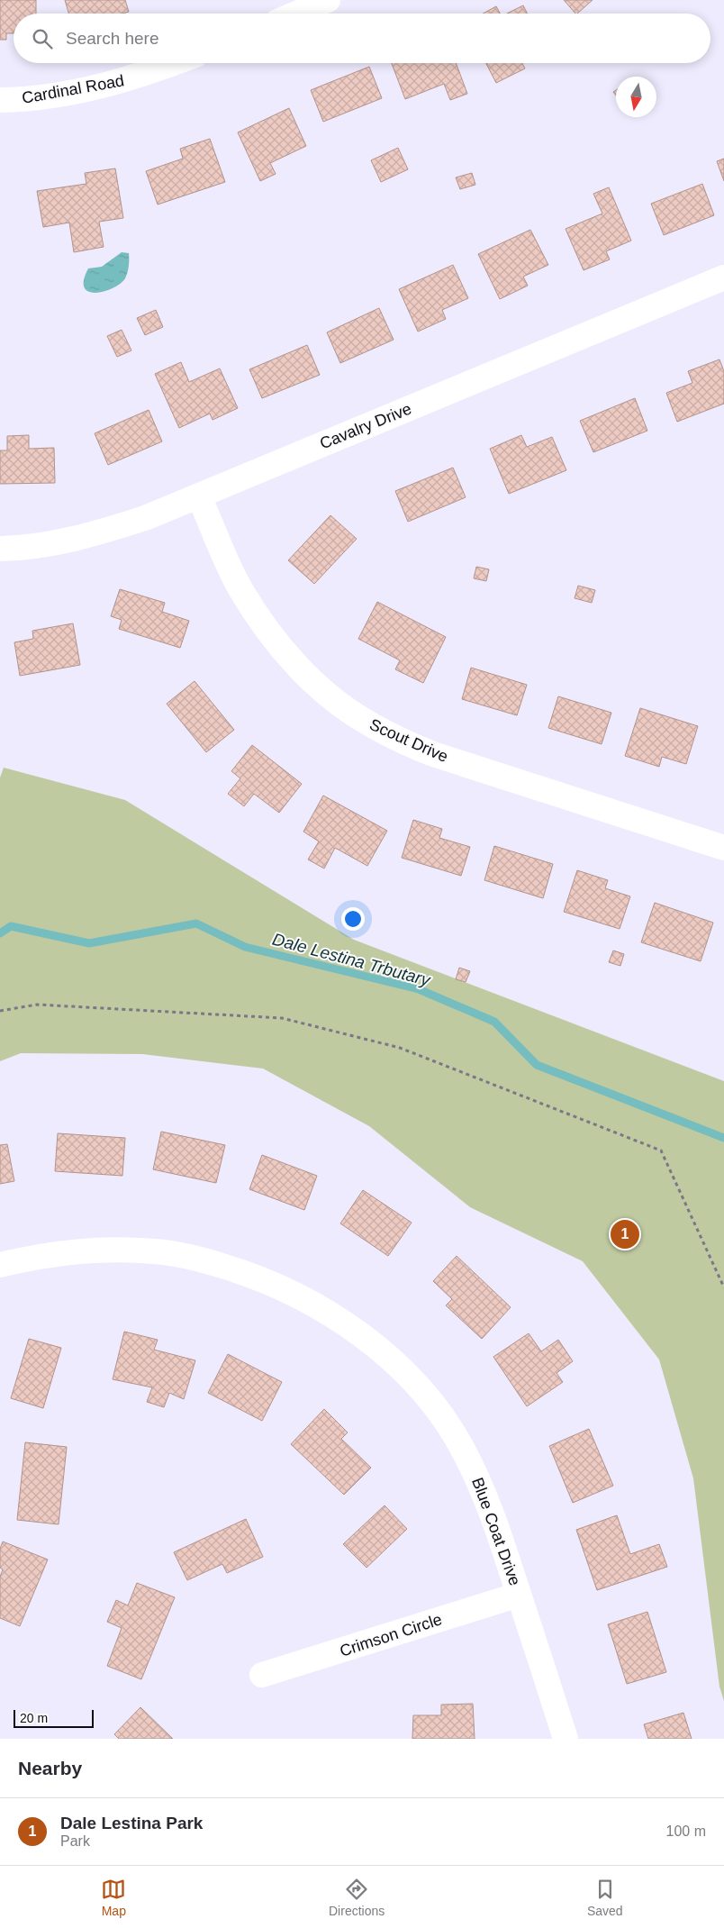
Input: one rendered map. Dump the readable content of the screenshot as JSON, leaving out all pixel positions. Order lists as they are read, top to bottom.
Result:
{
  "streets": {
    "street": [
      "Cardinal Road",
      "Cavalry Drive",
      "Scout Drive",
      "Blue Coat Drive",
      "Crimson Circle"
    ]
  },
  "crossings": [
    ["Cavalry Drive", "Scout Drive"],
    ["Blue Coat Drive", "Crimson Circle"]
  ],
  "water": ["Dale Lestina Trbutary"],
  "scale_bar": "20 m",
  "north": "bottom",
  "page": {
    "search": "Search here",
    "pins": "1",
    "scale": "20 m",
    "heading": "Nearby",
    "list": [
      {
        "mark": "1",
        "name": "Dale Lestina Park",
        "note": "Park",
        "value": "100 m"
      }
    ],
    "nav": ["Map", "Directions", "Saved"]
  }
}
